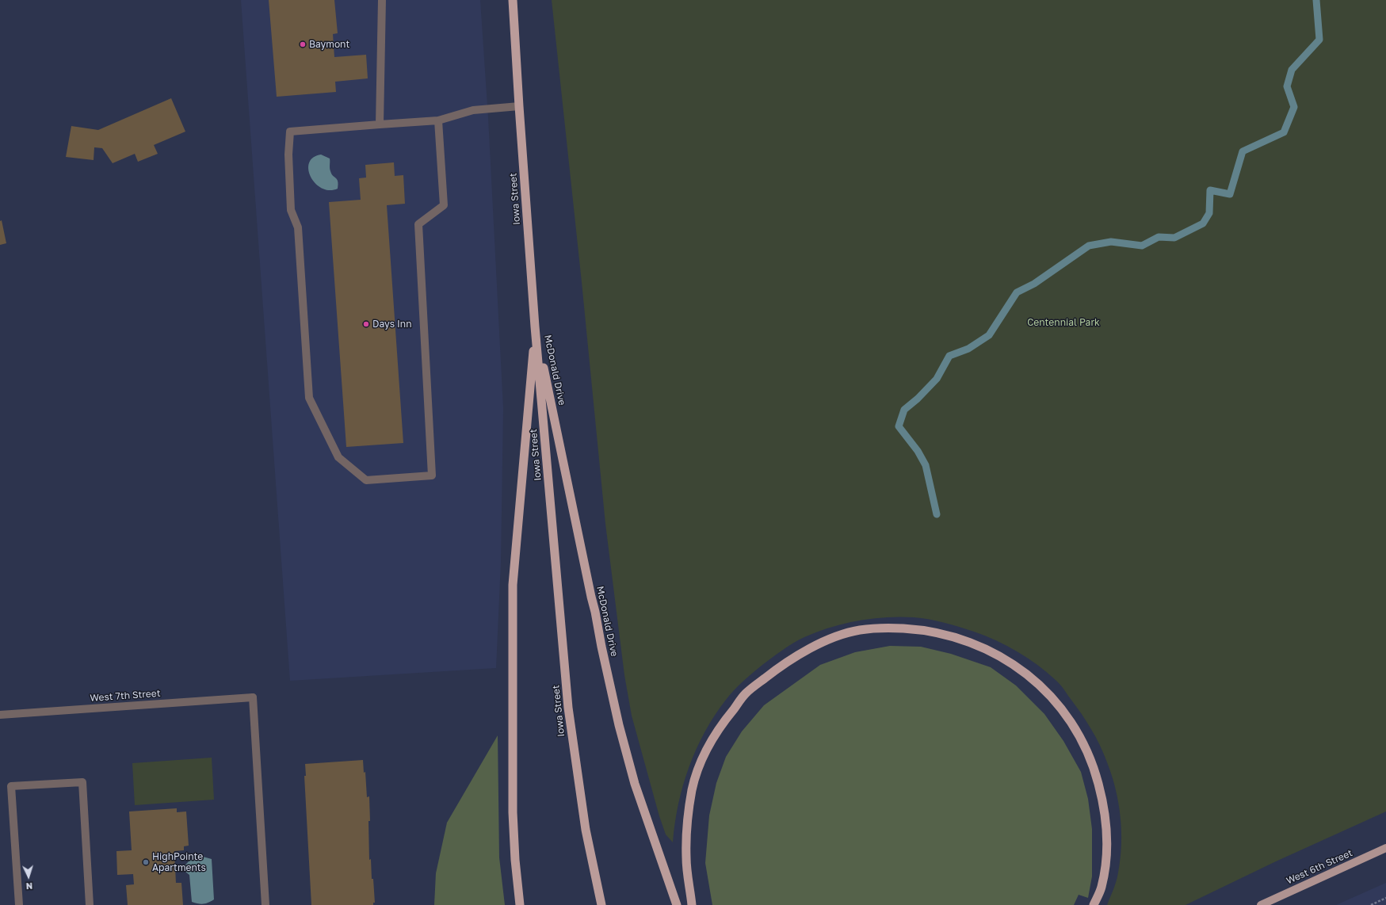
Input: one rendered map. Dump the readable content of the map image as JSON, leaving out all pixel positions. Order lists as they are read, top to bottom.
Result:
{
  "streets": {
    "highway": ["Iowa Street", "McDonald Drive"],
    "main road": ["West 6th Street"],
    "street": ["West 7th Street"]
  },
  "crossings": [
    ["Iowa Street", "McDonald Drive"]
  ],
  "parks": ["Centennial Park"],
  "places": ["Baymont", "Days Inn", "HighPointe Apartments"],
  "north": "bottom"
}
